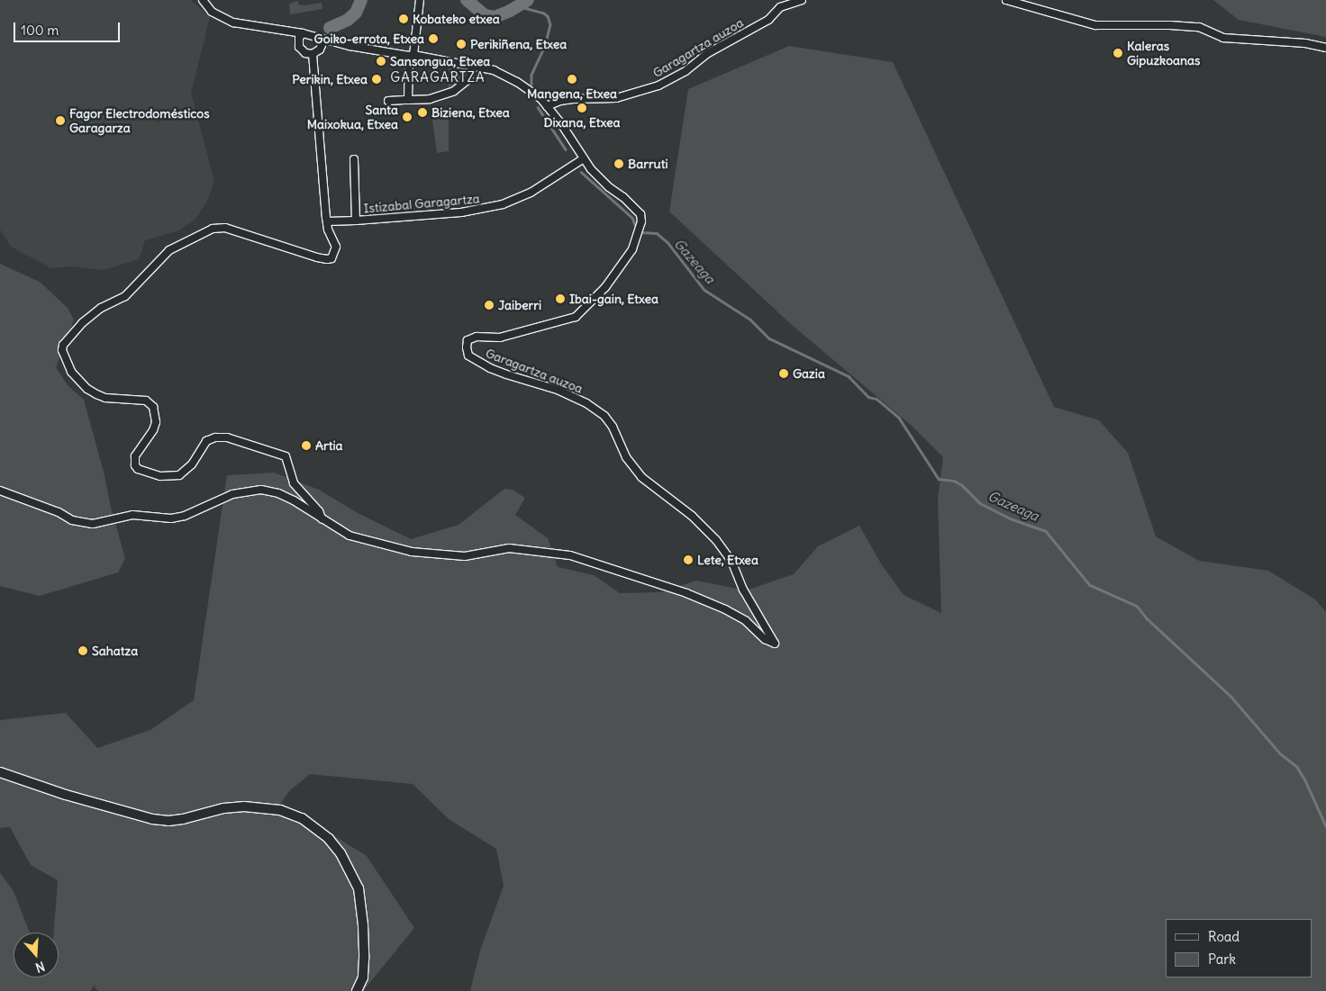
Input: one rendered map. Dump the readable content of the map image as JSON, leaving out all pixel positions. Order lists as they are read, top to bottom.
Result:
{
  "streets": {
    "street": ["Garagartza auzoa", "Istizabal Garagartza"]
  },
  "crossings": [
    ["Garagartza auzoa", "Istizabal Garagartza"]
  ],
  "districts": ["GARAGARTZA"],
  "water": ["Gazeaga"],
  "places": [
    "Kobateko etxea",
    "Goiko-errota, Etxea",
    "Perikiñena, Etxea",
    "Kaleras Gipuzkoanas",
    "Sansongua, Etxea",
    "Perikin, Etxea",
    "Mangena, Etxea",
    "Dixana, Etxea",
    "Biziena, Etxea",
    "Santa Maixokua, Etxea",
    "Fagor Electrodomésticos Garagarza",
    "Barruti",
    "Ibai-gain, Etxea",
    "Jaiberri",
    "Gazia",
    "Artia",
    "Lete, Etxea",
    "Sahatza"
  ],
  "legend": ["Road", "Park"],
  "scale_bar": "100 m",
  "north": "bottom"
}
